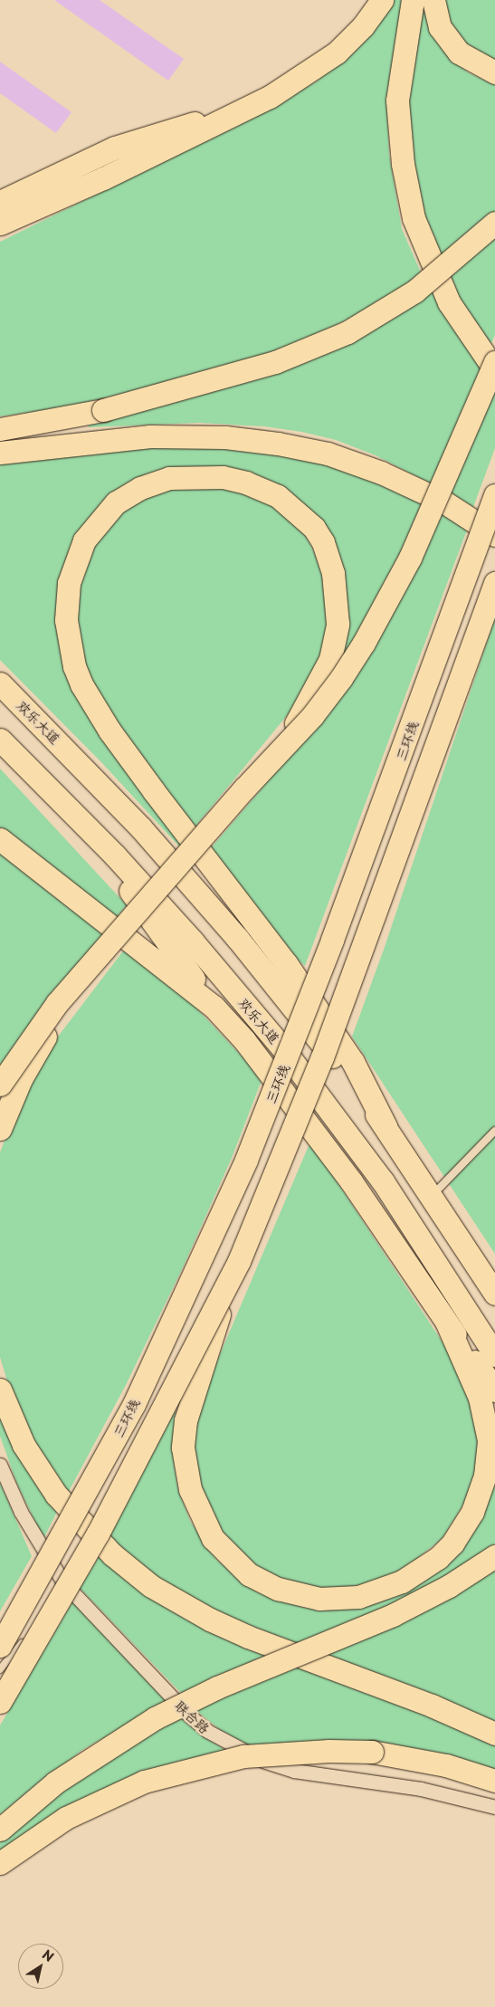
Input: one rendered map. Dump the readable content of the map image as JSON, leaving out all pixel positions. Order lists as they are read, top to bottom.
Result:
{
  "streets": {
    "highway": ["欢乐大道", "三环线"],
    "street": ["联合路"]
  },
  "north": "top right"
}
